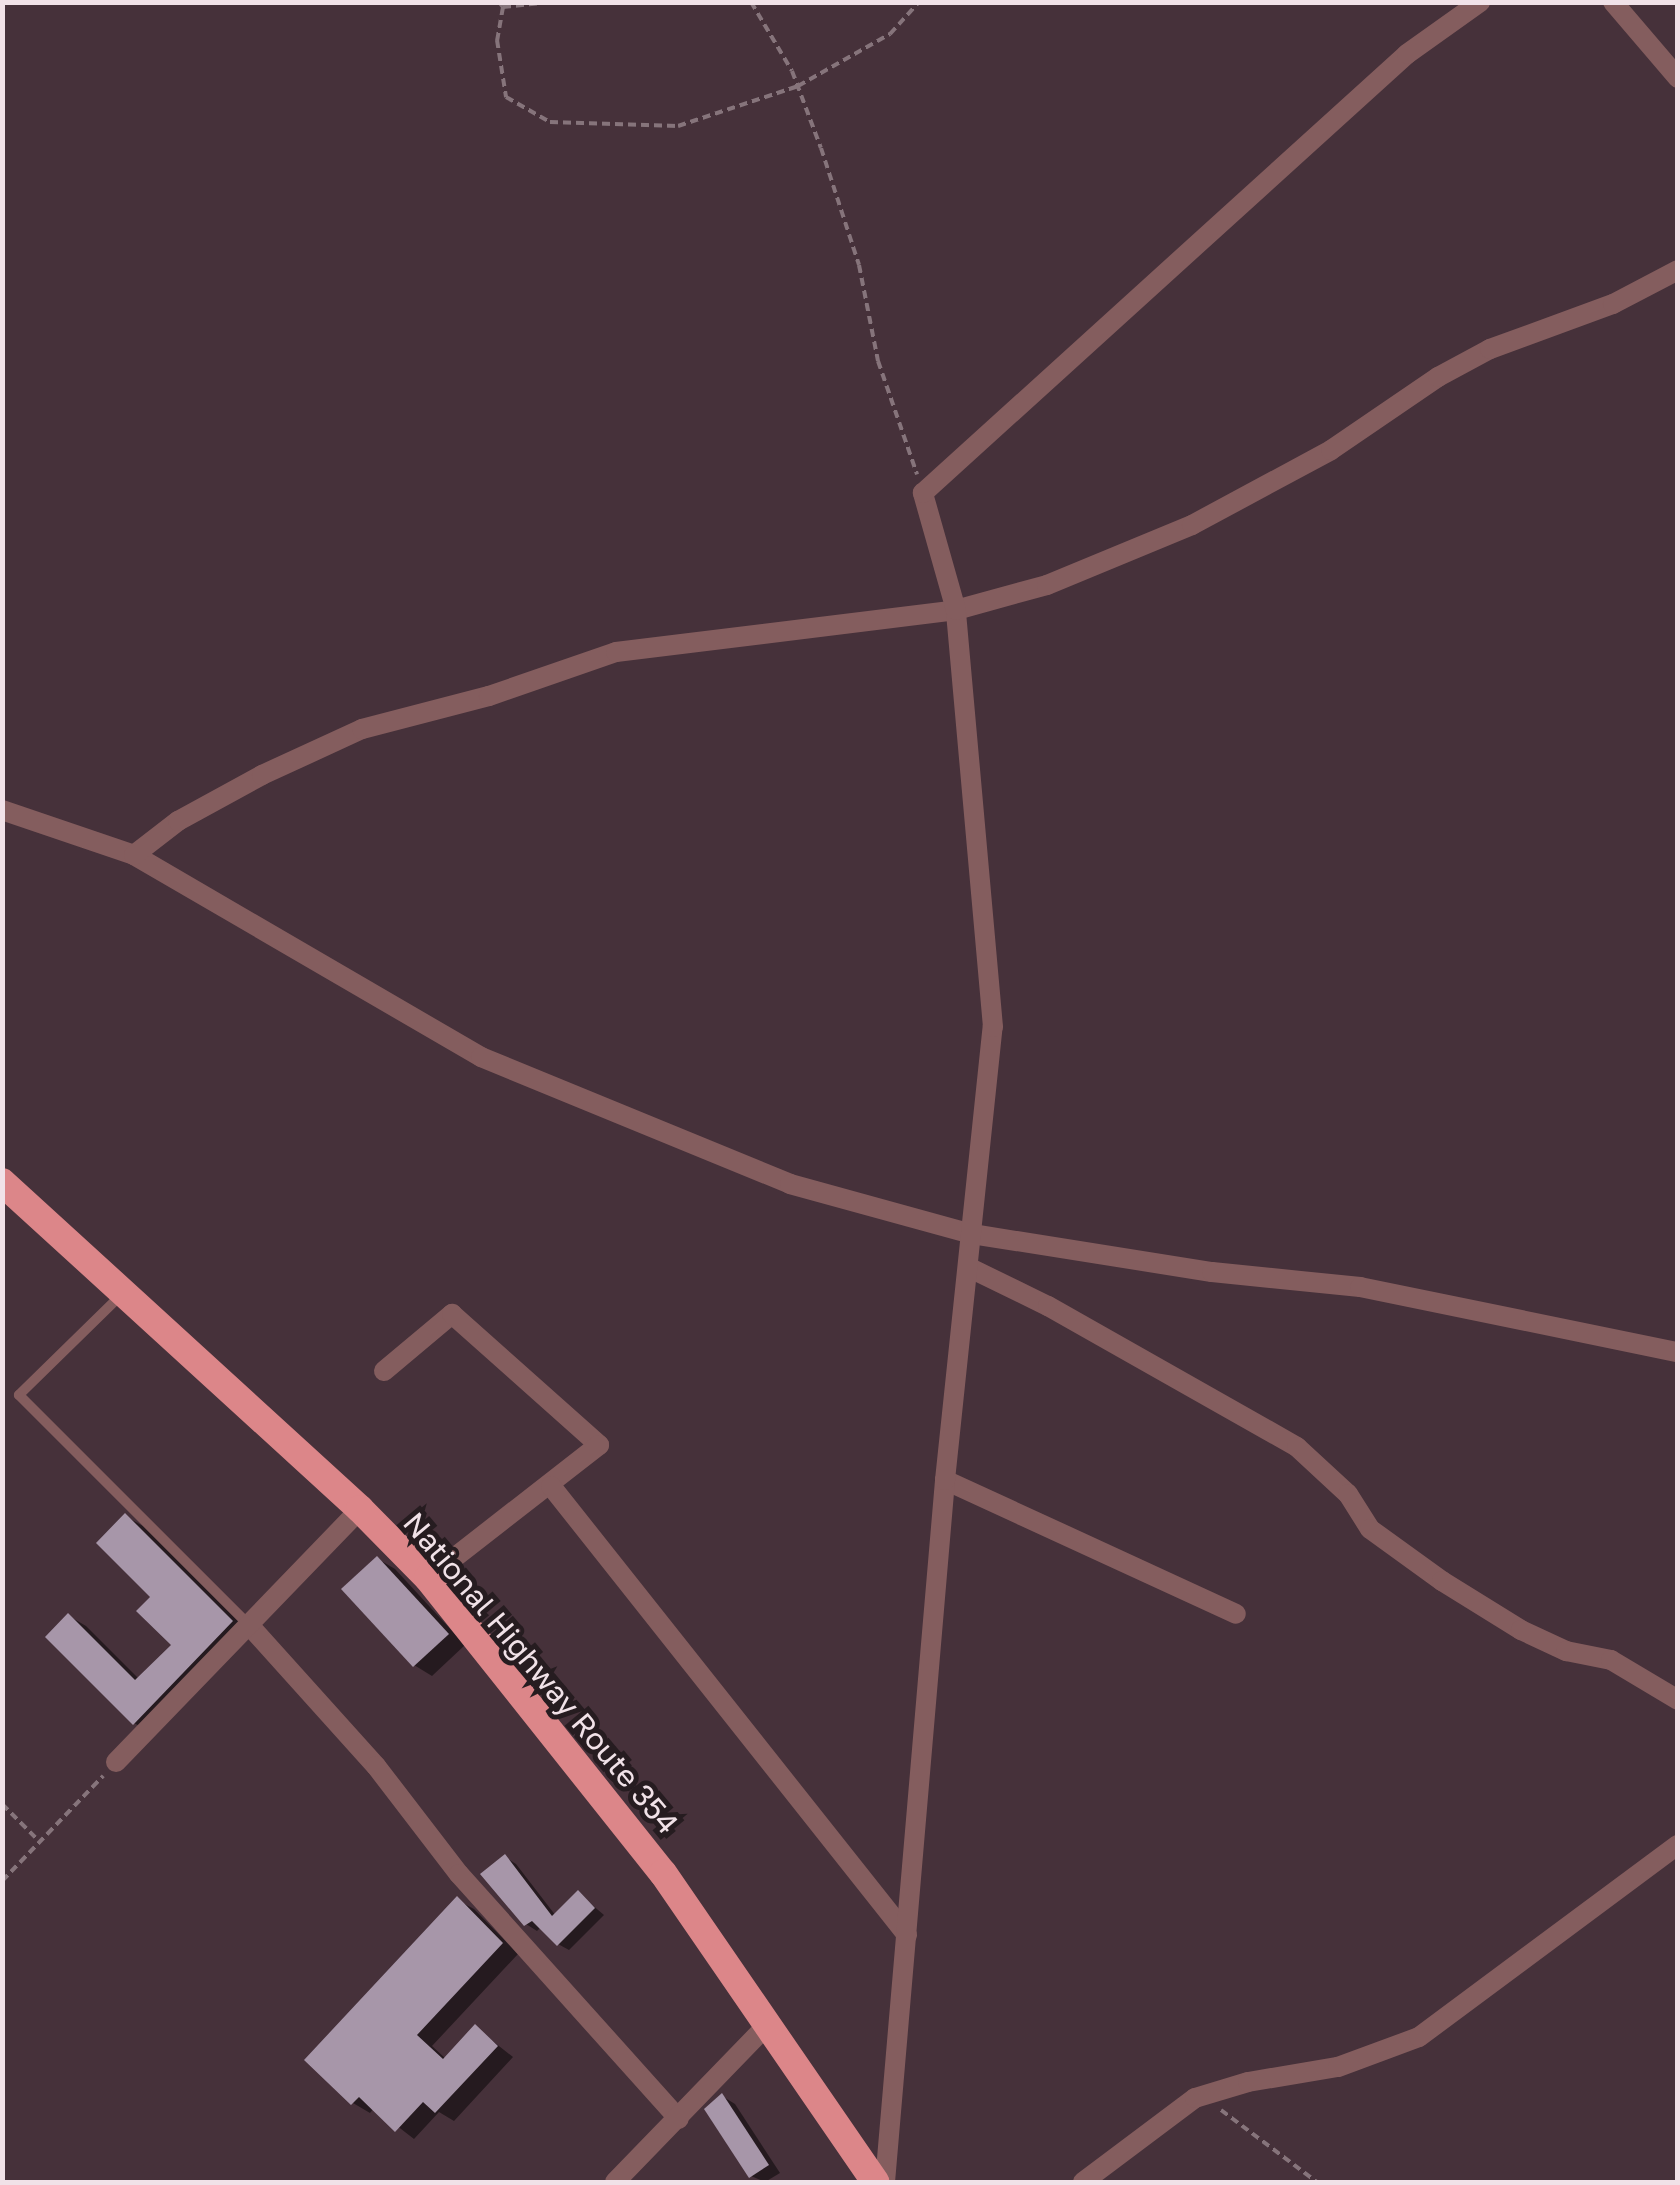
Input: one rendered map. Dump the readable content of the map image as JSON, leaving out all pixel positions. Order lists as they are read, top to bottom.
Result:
{
  "streets": {
    "highway": ["National Highway Route 354"]
  }
}
